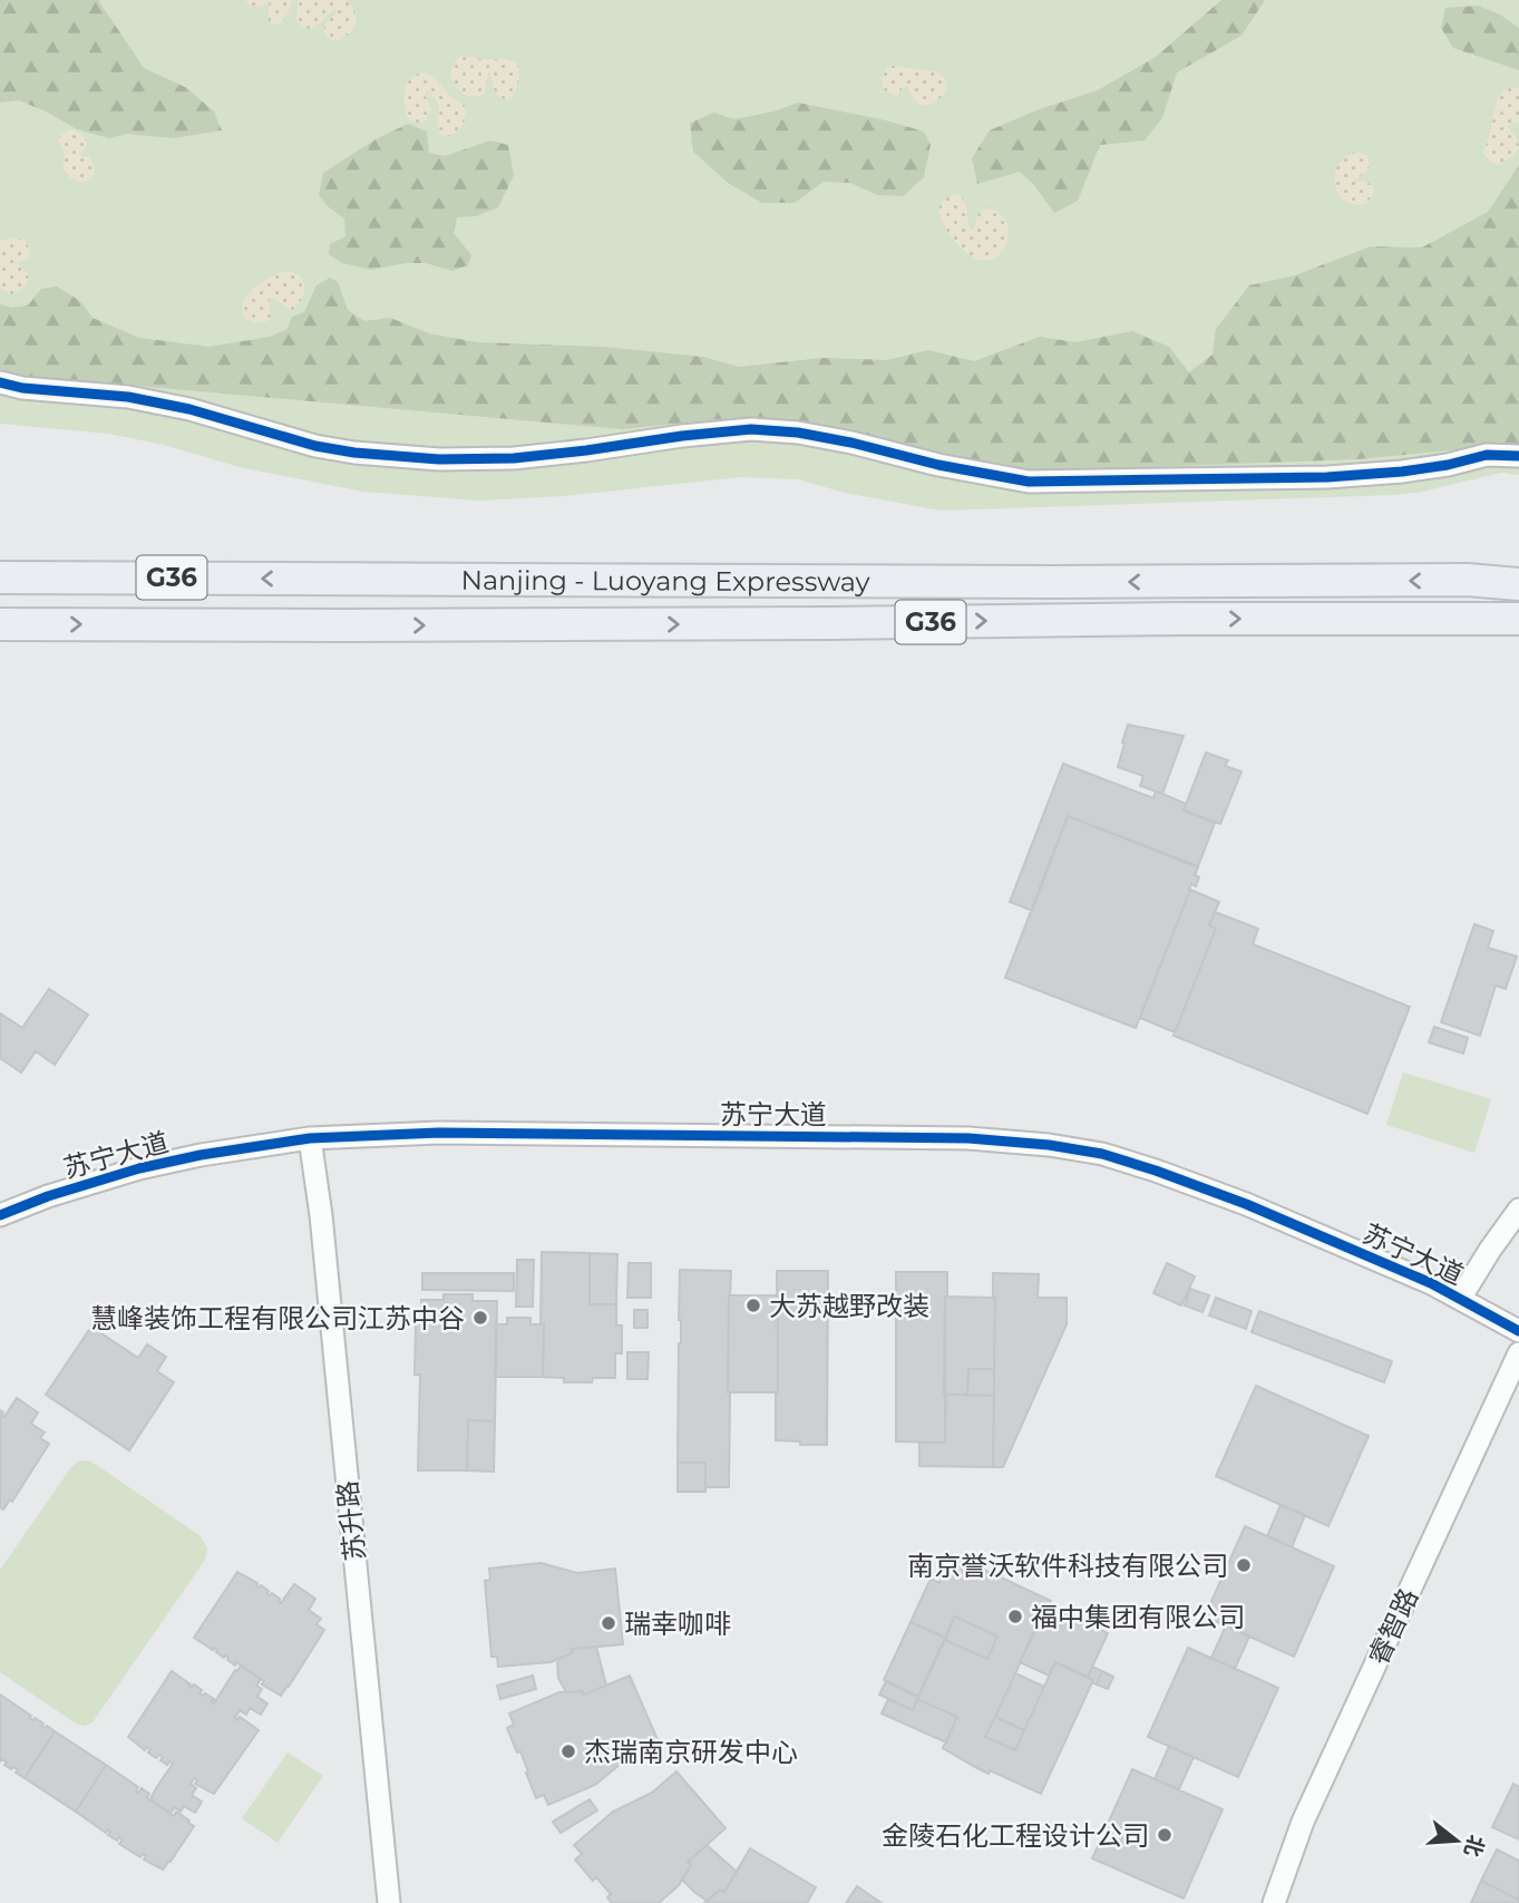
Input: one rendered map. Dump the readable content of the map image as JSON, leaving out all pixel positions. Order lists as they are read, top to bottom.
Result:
{
  "streets": {
    "highway": ["G36", "Nanjing - Luoyang Expressway"],
    "street": ["苏宁大道", "苏升路", "睿智路"]
  },
  "crossings": [
    ["苏宁大道", "苏升路"]
  ],
  "places": [
    "大苏越野改装",
    "慧峰装饰工程有限公司江苏中谷",
    "南京誉沃软件科技有限公司",
    "福中集团有限公司",
    "瑞幸咖啡",
    "杰瑞南京研发中心",
    "金陵石化工程设计公司"
  ],
  "north": "right"
}
